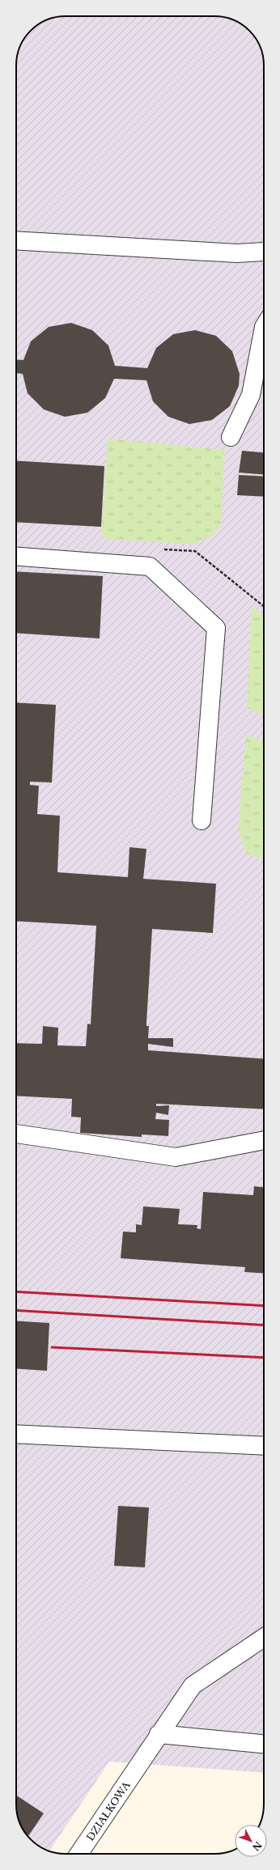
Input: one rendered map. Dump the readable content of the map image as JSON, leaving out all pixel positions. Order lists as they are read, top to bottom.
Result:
{
  "streets": {
    "street": ["DZIAŁKOWA"]
  },
  "north": "bottom right"
}
